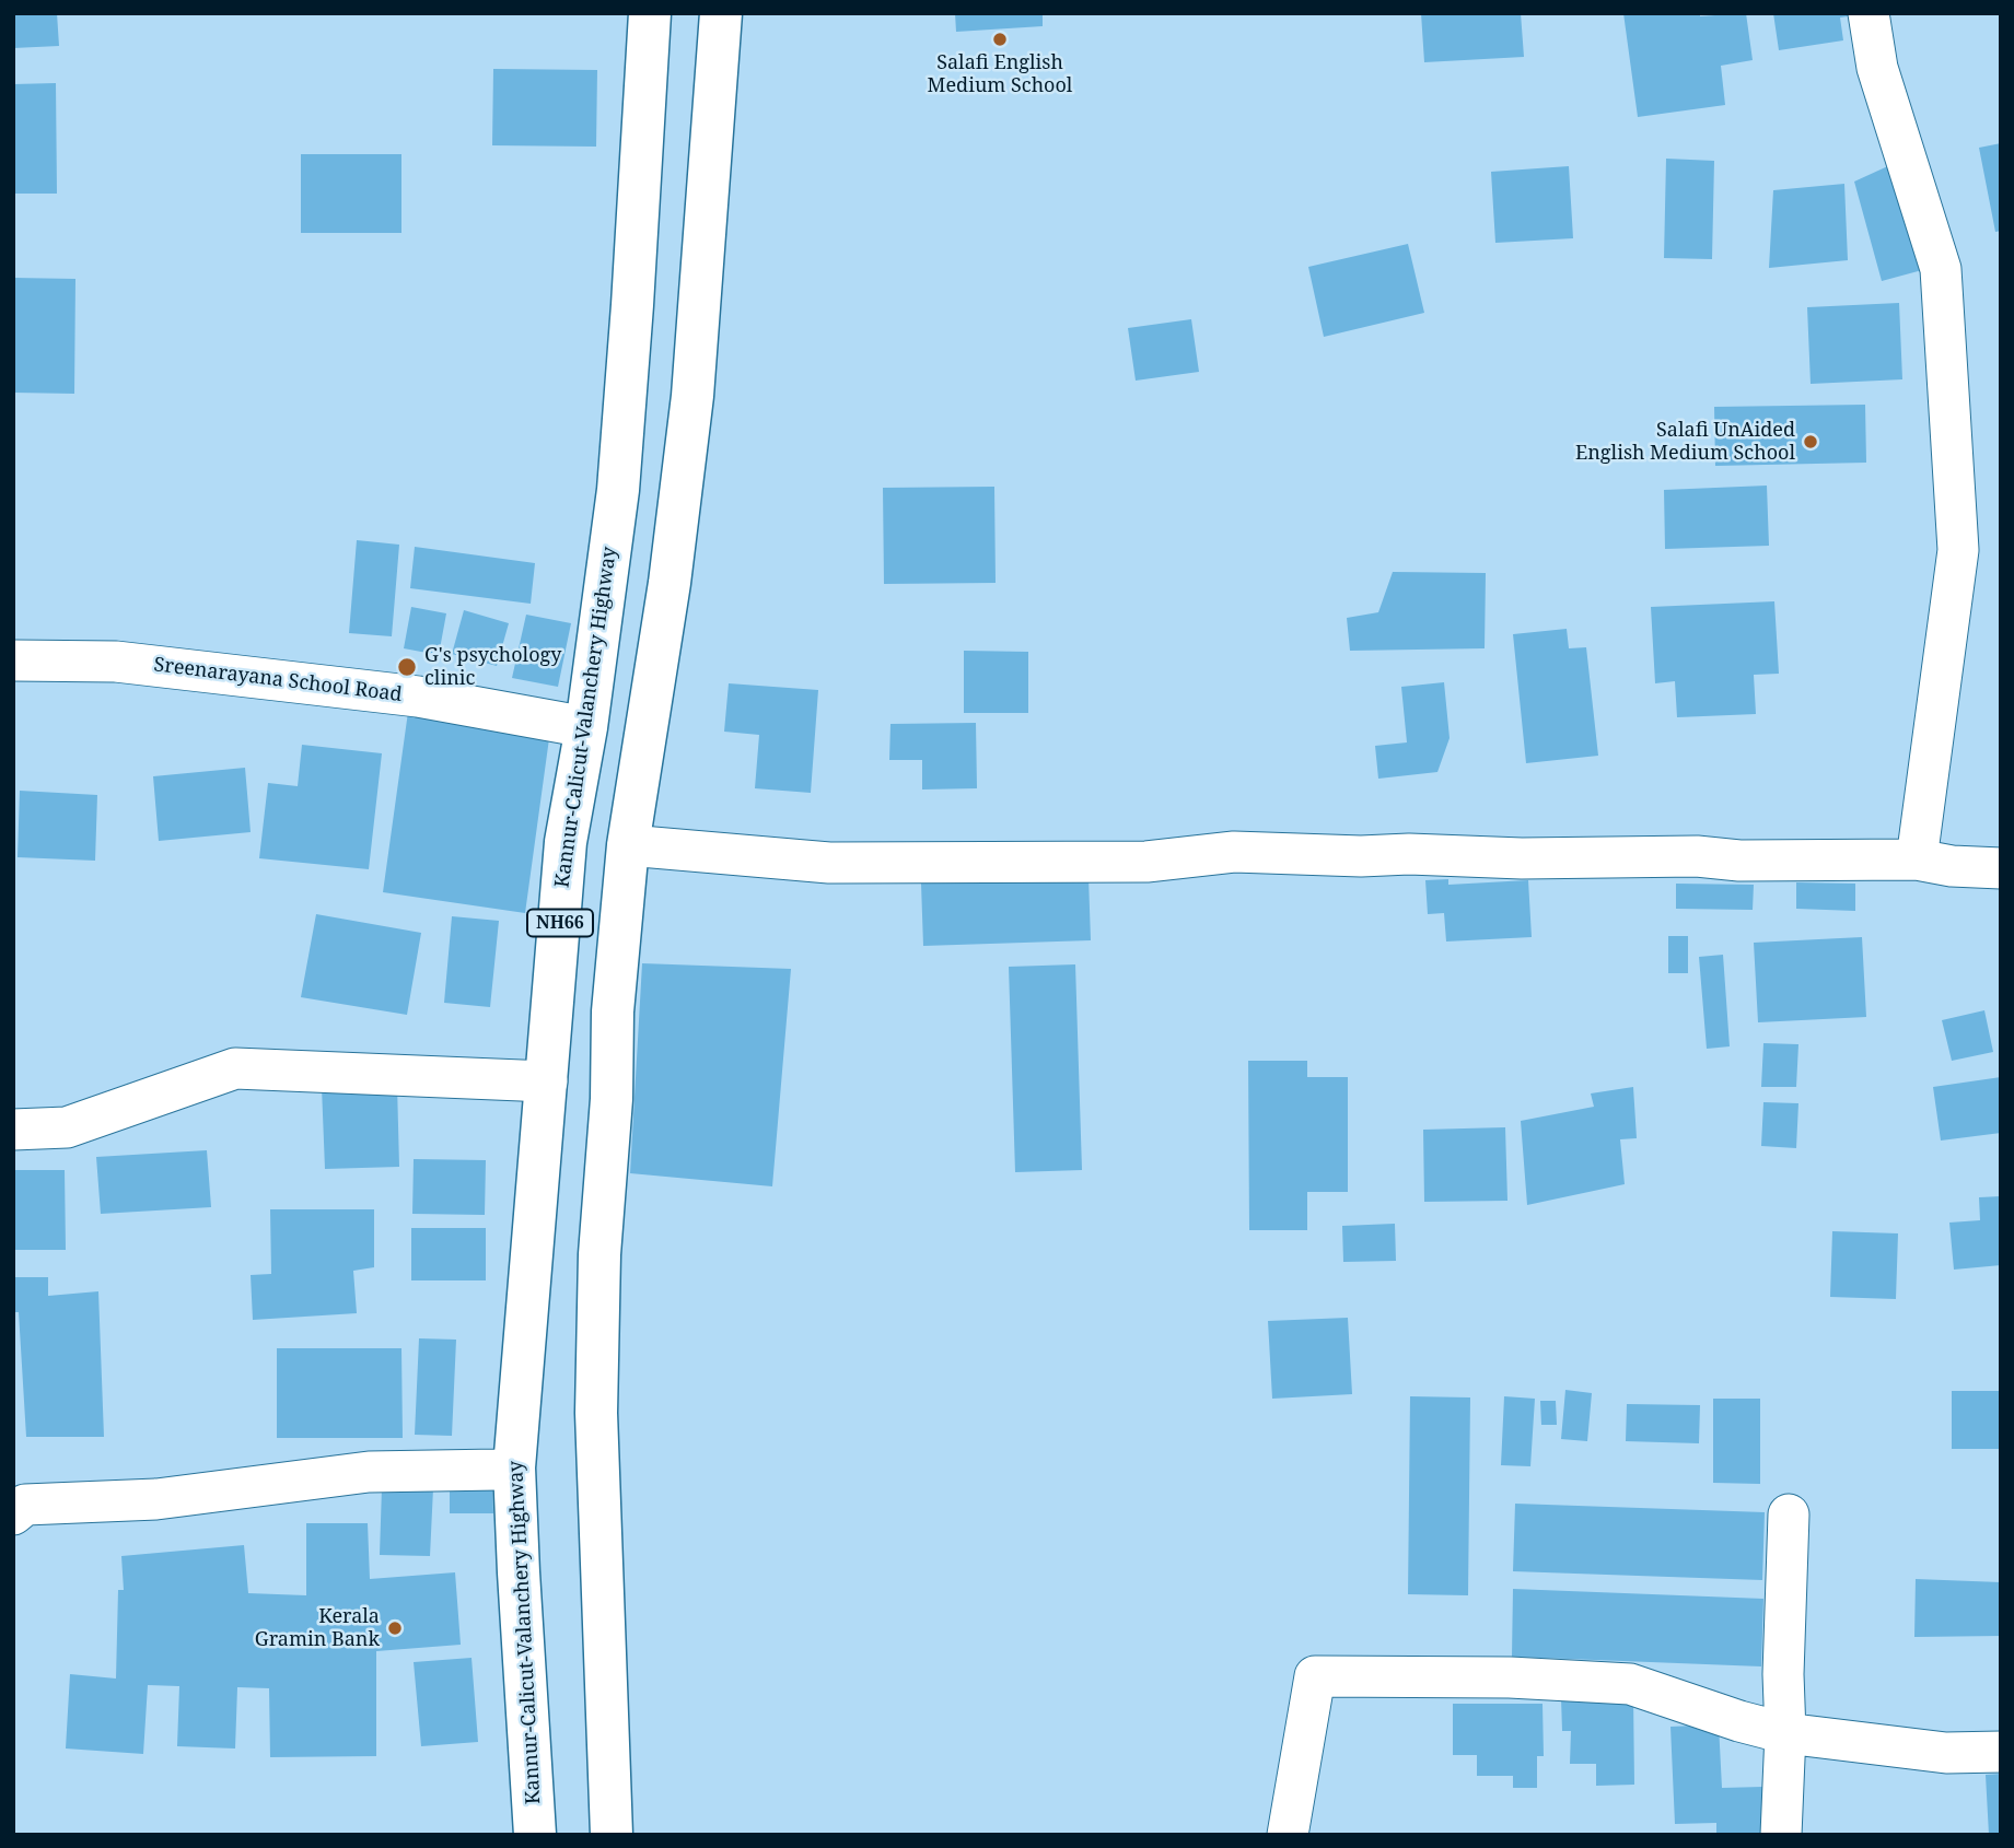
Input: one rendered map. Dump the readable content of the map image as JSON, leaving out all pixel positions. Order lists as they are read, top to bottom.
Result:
{
  "streets": {
    "highway": ["Kannur-Calicut-Valanchery Highway", "NH66"],
    "street": ["Sreenarayana School Road"]
  },
  "crossings": [
    ["Sreenarayana School Road", "Kannur-Calicut-Valanchery Highway"]
  ],
  "places": [
    "Salafi English Medium School",
    "Salafi UnAided English Medium School",
    "G's psychology clinic",
    "Kerala Gramin Bank"
  ]
}
